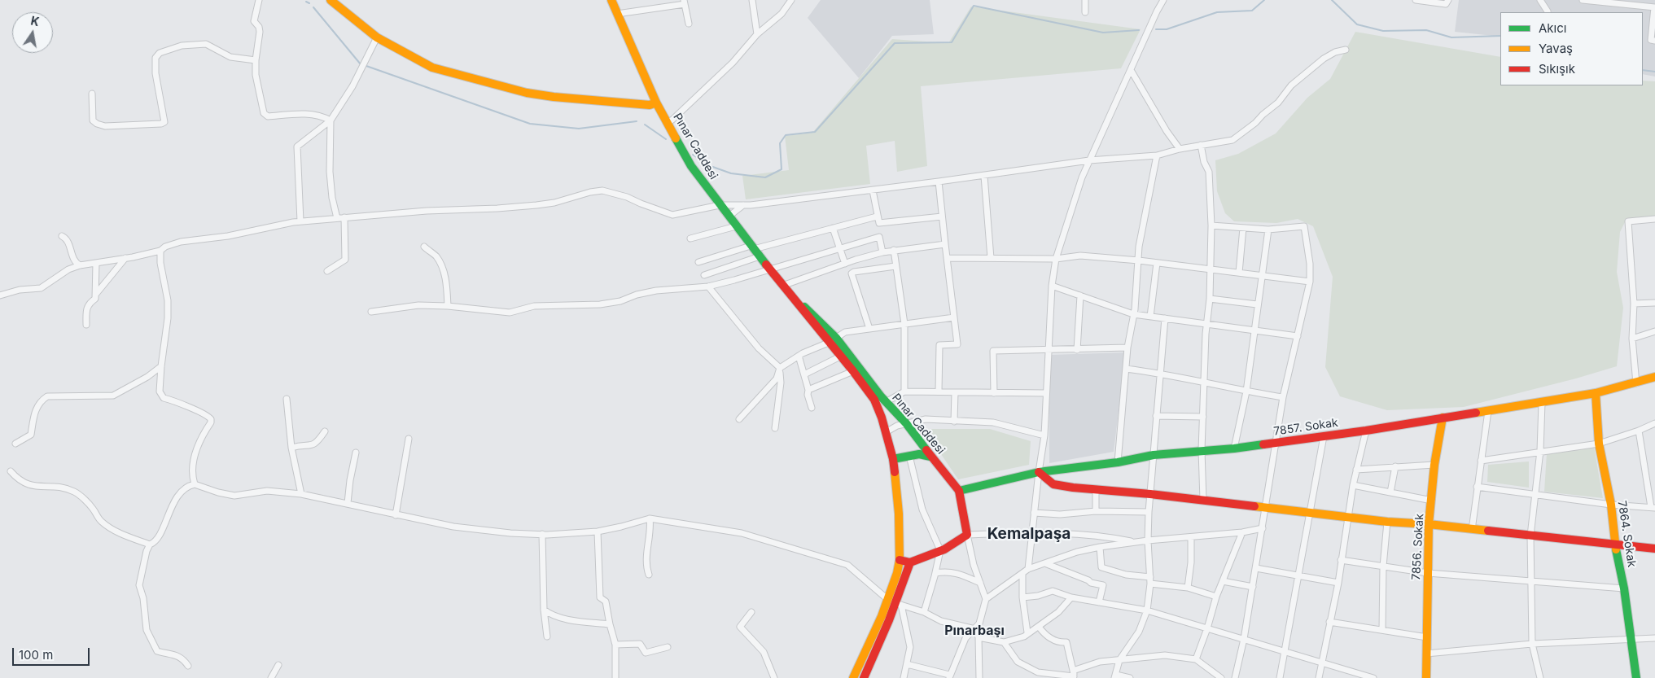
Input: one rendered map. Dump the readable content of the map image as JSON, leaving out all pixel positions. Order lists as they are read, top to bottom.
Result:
{
  "streets": {
    "street": [
      "Pınar Caddesi",
      "7857. Sokak",
      "7864. Sokak",
      "7856. Sokak"
    ]
  },
  "crossings": [
    ["Pınar Caddesi", "7857. Sokak"],
    ["7857. Sokak", "7864. Sokak"],
    ["7857. Sokak", "7856. Sokak"]
  ],
  "districts": ["Kemalpaşa", "Pınarbaşı"],
  "legend": ["Akıcı", "Yavaş", "Sıkışık"],
  "scale_bar": "100 m",
  "north": "top"
}
